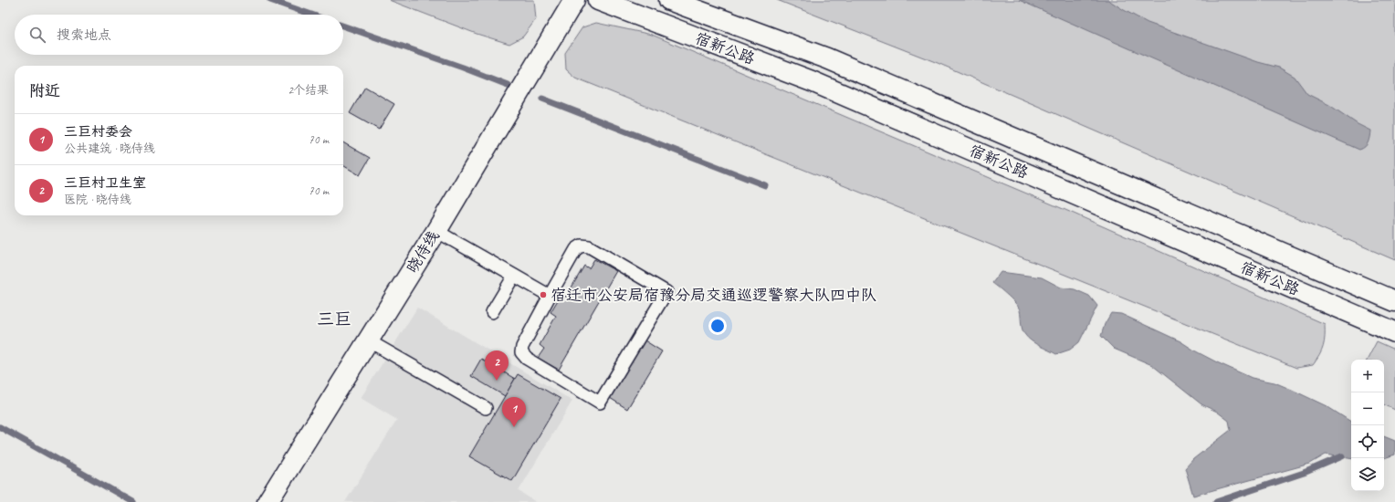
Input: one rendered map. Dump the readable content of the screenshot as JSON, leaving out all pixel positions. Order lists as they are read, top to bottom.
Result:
{
  "streets": {
    "main road": ["宿新公路", "晓侍线"]
  },
  "districts": ["三巨"],
  "places": ["宿迁市公安局宿豫分局交通巡逻警察大队四中队"],
  "page": {
    "search": "搜索地点",
    "heading": ["附近", "2个结果"],
    "list": [
      {
        "mark": "1",
        "name": "三巨村委会",
        "note": "公共建筑 · 晓侍线",
        "value": "70 m"
      },
      {
        "mark": "2",
        "name": "三巨村卫生室",
        "note": "医院 · 晓侍线",
        "value": "70 m"
      }
    ],
    "pins": ["2", "1"],
    "map_buttons": ["+", "−"]
  }
}
